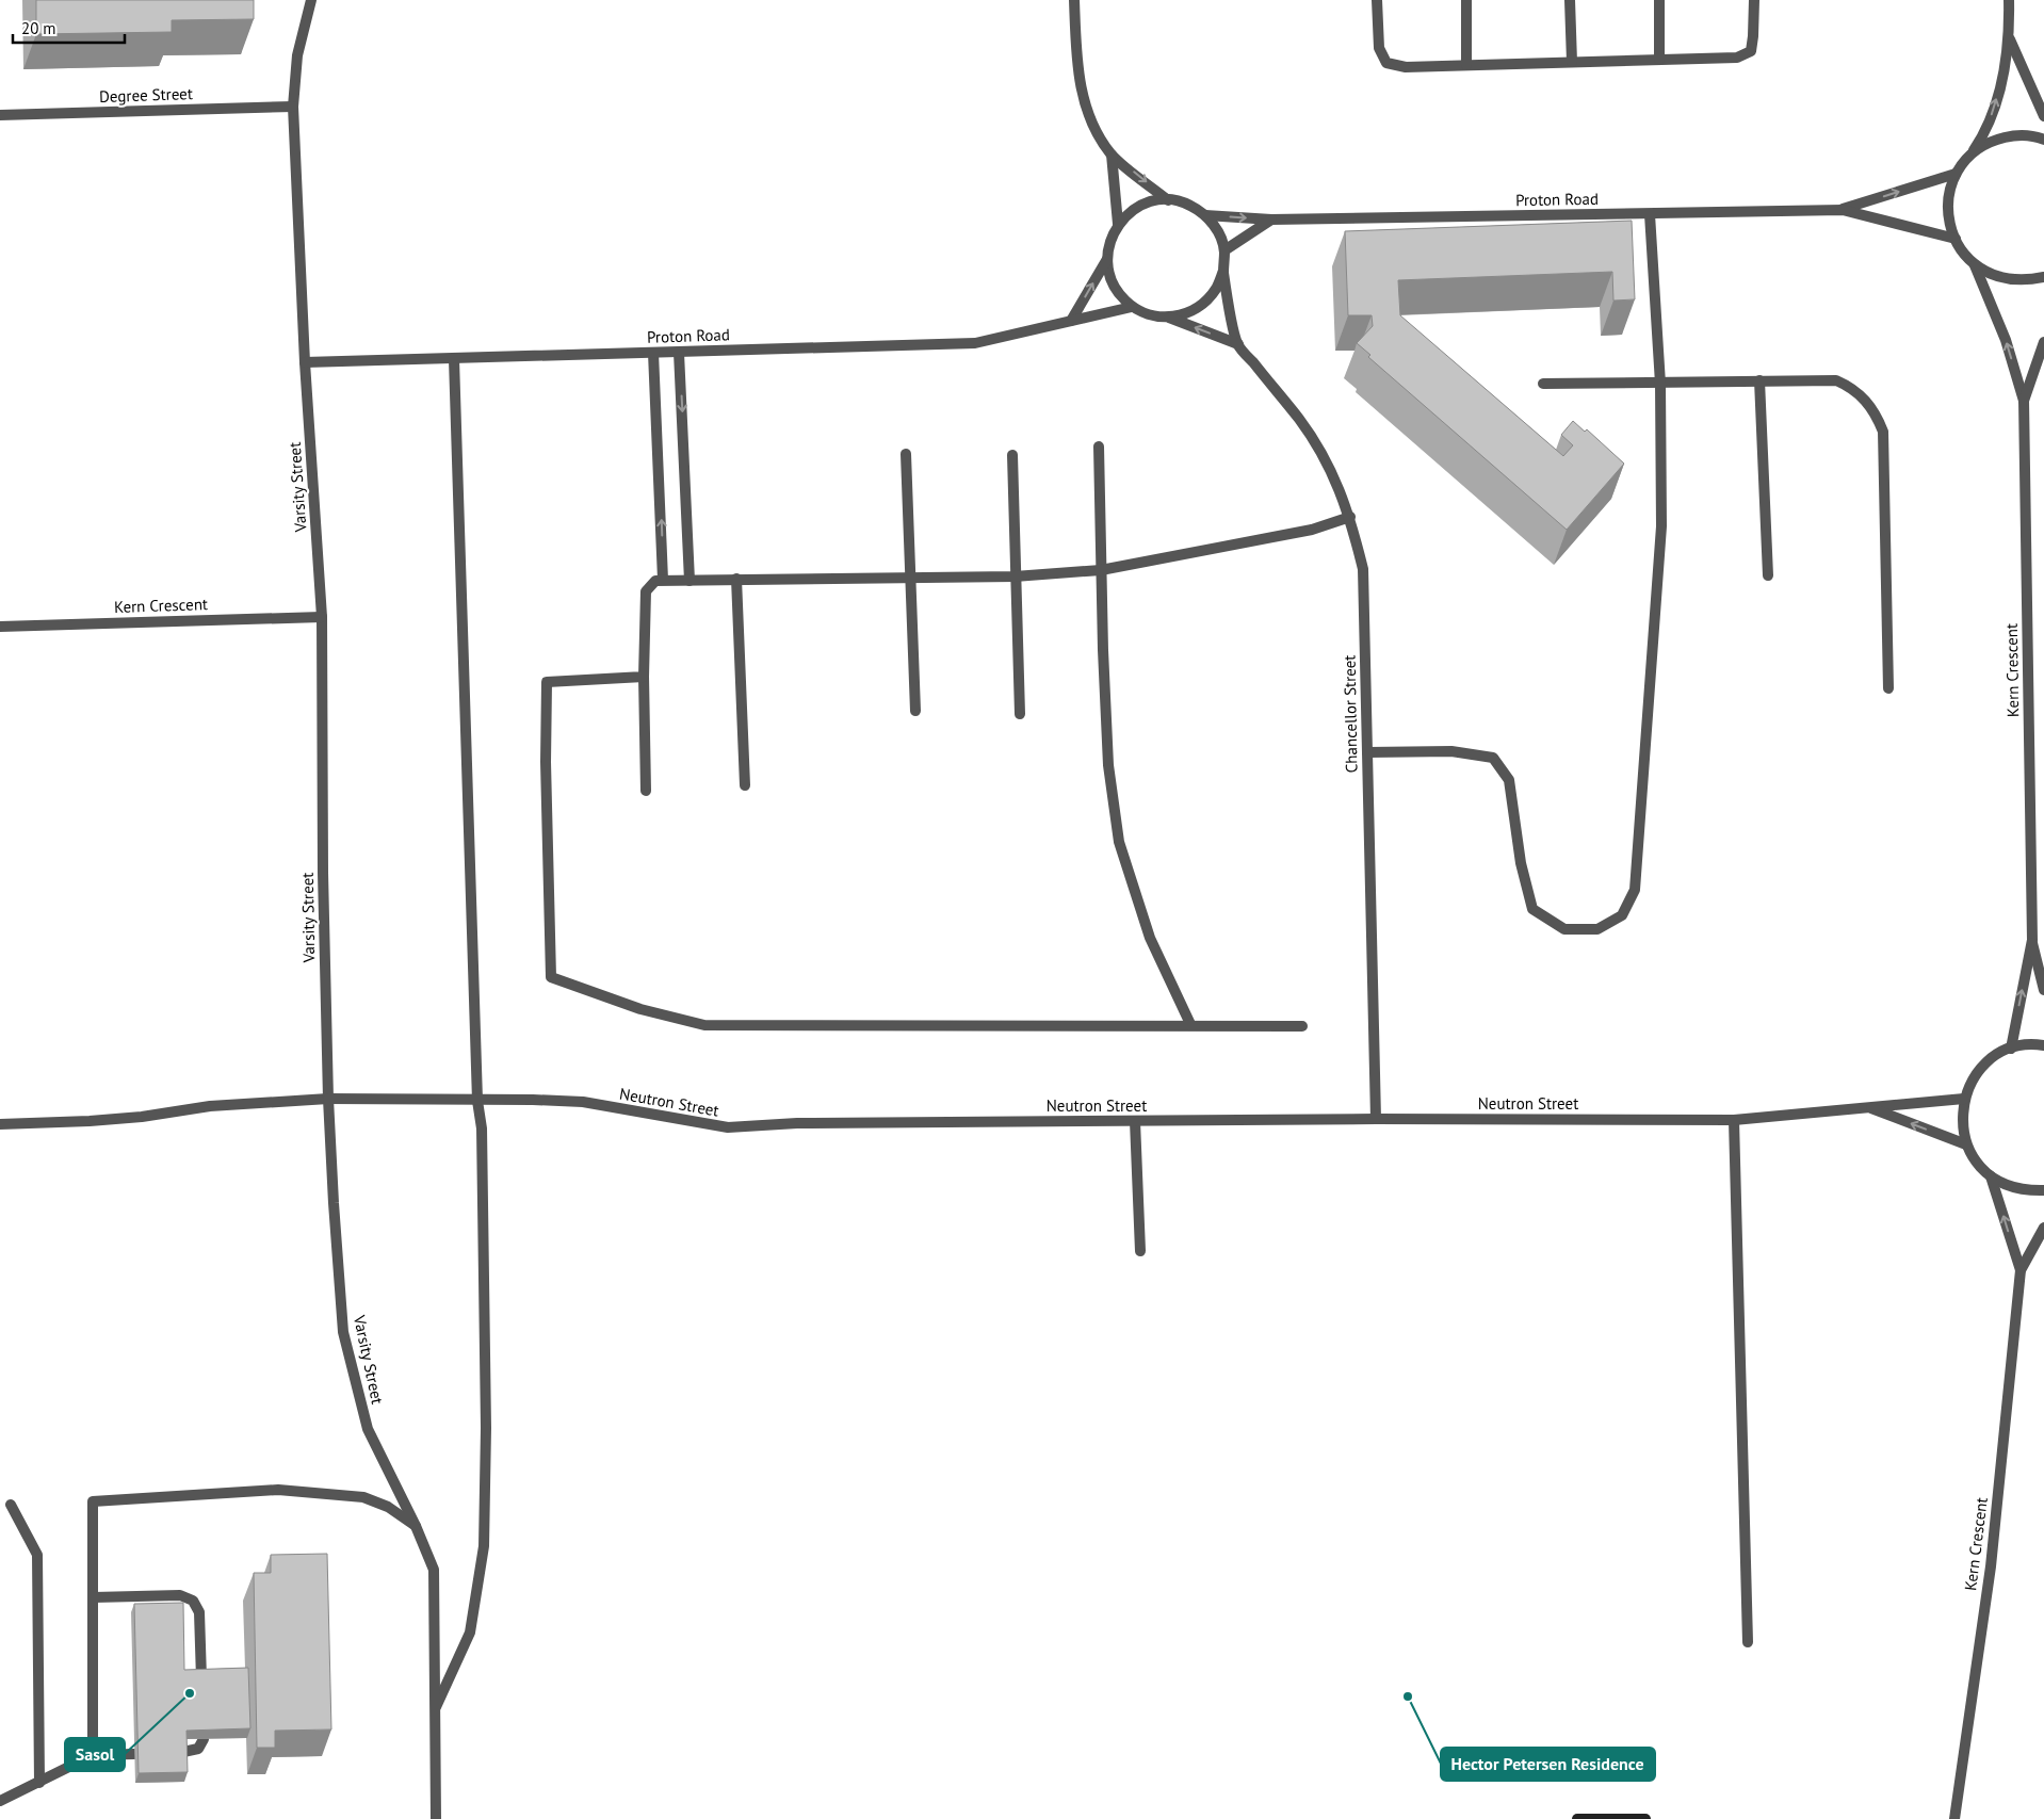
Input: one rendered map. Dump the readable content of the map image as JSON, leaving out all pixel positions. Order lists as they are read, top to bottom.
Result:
{
  "streets": {
    "street": [
      "Degree Street",
      "Proton Road",
      "Varsity Street",
      "Kern Crescent",
      "Chancellor Street",
      "Neutron Street"
    ]
  },
  "crossings": [
    ["Degree Street", "Varsity Street"],
    ["Proton Road", "Varsity Street"],
    ["Proton Road", "Chancellor Street"],
    ["Varsity Street", "Kern Crescent"],
    ["Varsity Street", "Neutron Street"],
    ["Chancellor Street", "Neutron Street"]
  ],
  "places": ["Sasol", "Hector Petersen Residence"],
  "scale_bar": "20 m"
}
